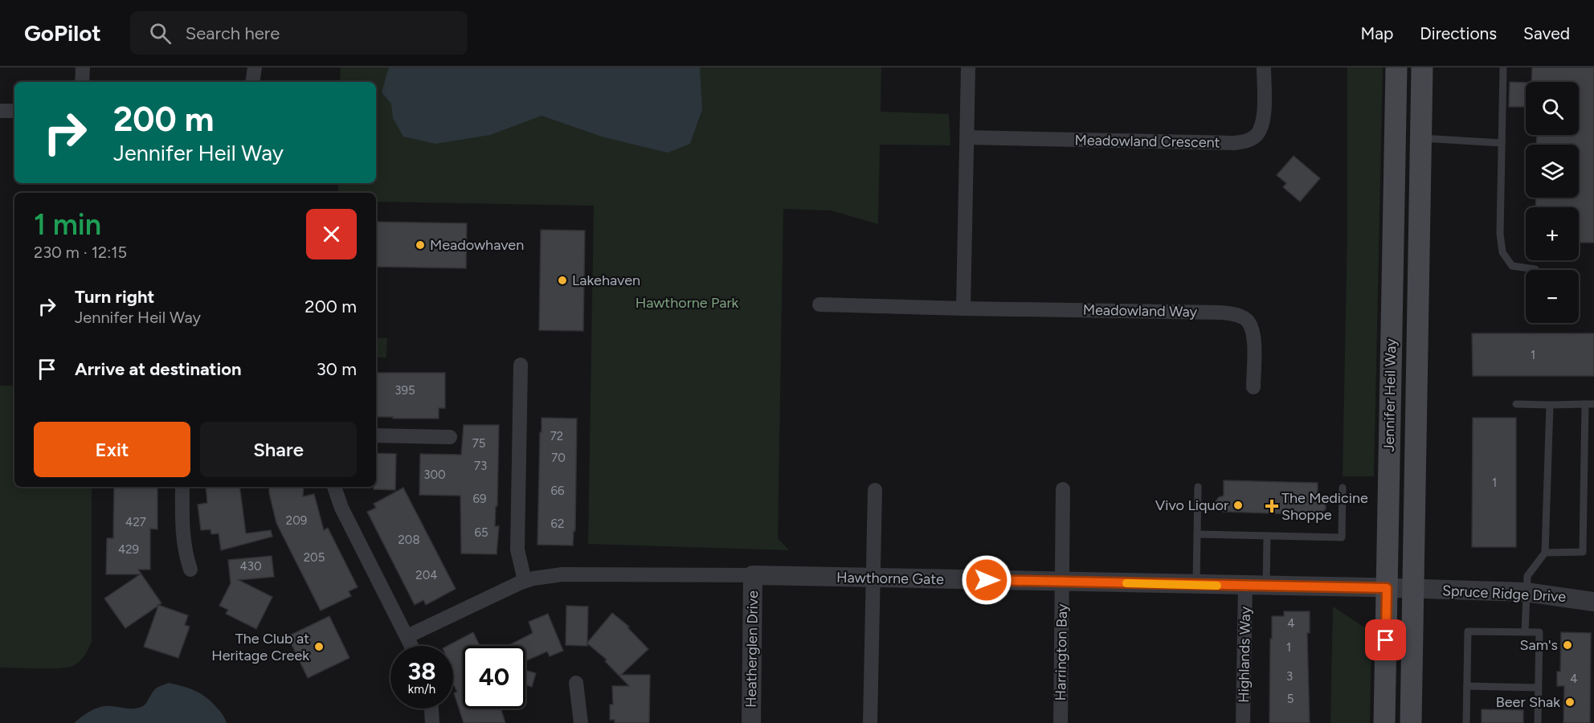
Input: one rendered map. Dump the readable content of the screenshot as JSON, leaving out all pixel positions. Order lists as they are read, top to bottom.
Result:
{
  "streets": {
    "main road": ["Jennifer Heil Way"],
    "street": [
      "Meadowland Crescent",
      "Meadowland Way",
      "Hawthorne Gate",
      "Spruce Ridge Drive",
      "Heatherglen Drive",
      "Harrington Bay",
      "Highlands Way"
    ]
  },
  "crossings": [
    ["Jennifer Heil Way", "Hawthorne Gate"],
    ["Jennifer Heil Way", "Spruce Ridge Drive"],
    ["Hawthorne Gate", "Spruce Ridge Drive"],
    ["Hawthorne Gate", "Heatherglen Drive"],
    ["Hawthorne Gate", "Harrington Bay"],
    ["Hawthorne Gate", "Highlands Way"]
  ],
  "parks": ["Hawthorne Park"],
  "places": {
    "other": [
      "Meadowhaven",
      "Lakehaven",
      "Vivo Liquor",
      "Sam's",
      "The Club at Heritage Creek",
      "Beer Shak"
    ],
    "health": ["The Medicine Shoppe"]
  },
  "house_numbers": [
    "1",
    "395",
    "72",
    "75",
    "70",
    "73",
    "300",
    "1",
    "66",
    "69",
    "209",
    "427",
    "62",
    "65",
    "208",
    "429",
    "205",
    "430",
    "204",
    "4",
    "1",
    "3",
    "4",
    "5"
  ],
  "page": {
    "header": "GoPilot",
    "search": "Search here",
    "nav": ["Map", "Directions", "Saved"],
    "map_buttons": ["+", "−"],
    "turn": ["200 m", "Jennifer Heil Way"],
    "heading": ["1 min", "230 m · 12:15"],
    "list": [
      {
        "name": "Turn right",
        "note": "Jennifer Heil Way",
        "value": "200 m"
      },
      {
        "name": "Arrive at destination",
        "value": "30 m"
      }
    ],
    "buttons": ["Exit", "Share"],
    "speed": "38 km/h",
    "limit": "40"
  }
}
